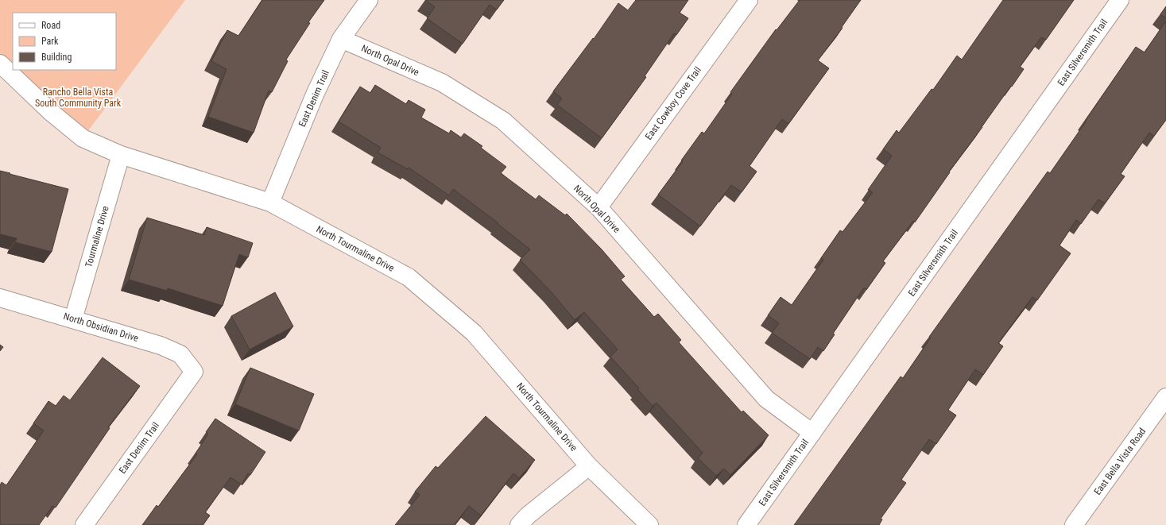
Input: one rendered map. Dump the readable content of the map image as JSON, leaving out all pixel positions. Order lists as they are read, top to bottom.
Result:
{
  "streets": {
    "street": [
      "East Silversmith Trail",
      "North Opal Drive",
      "East Denim Trail",
      "East Cowboy Cove Trail",
      "Tourmaline Drive",
      "North Tourmaline Drive",
      "North Obsidian Drive",
      "East Bella Vista Road"
    ]
  },
  "crossings": [
    ["East Silversmith Trail", "North Opal Drive"],
    ["North Opal Drive", "East Denim Trail"],
    ["North Opal Drive", "East Cowboy Cove Trail"],
    ["East Denim Trail", "North Tourmaline Drive"],
    ["East Denim Trail", "North Obsidian Drive"],
    ["Tourmaline Drive", "North Tourmaline Drive"],
    ["Tourmaline Drive", "North Obsidian Drive"]
  ],
  "parks": ["Rancho Bella Vista South Community Park"],
  "legend": ["Road", "Park", "Building"]
}
